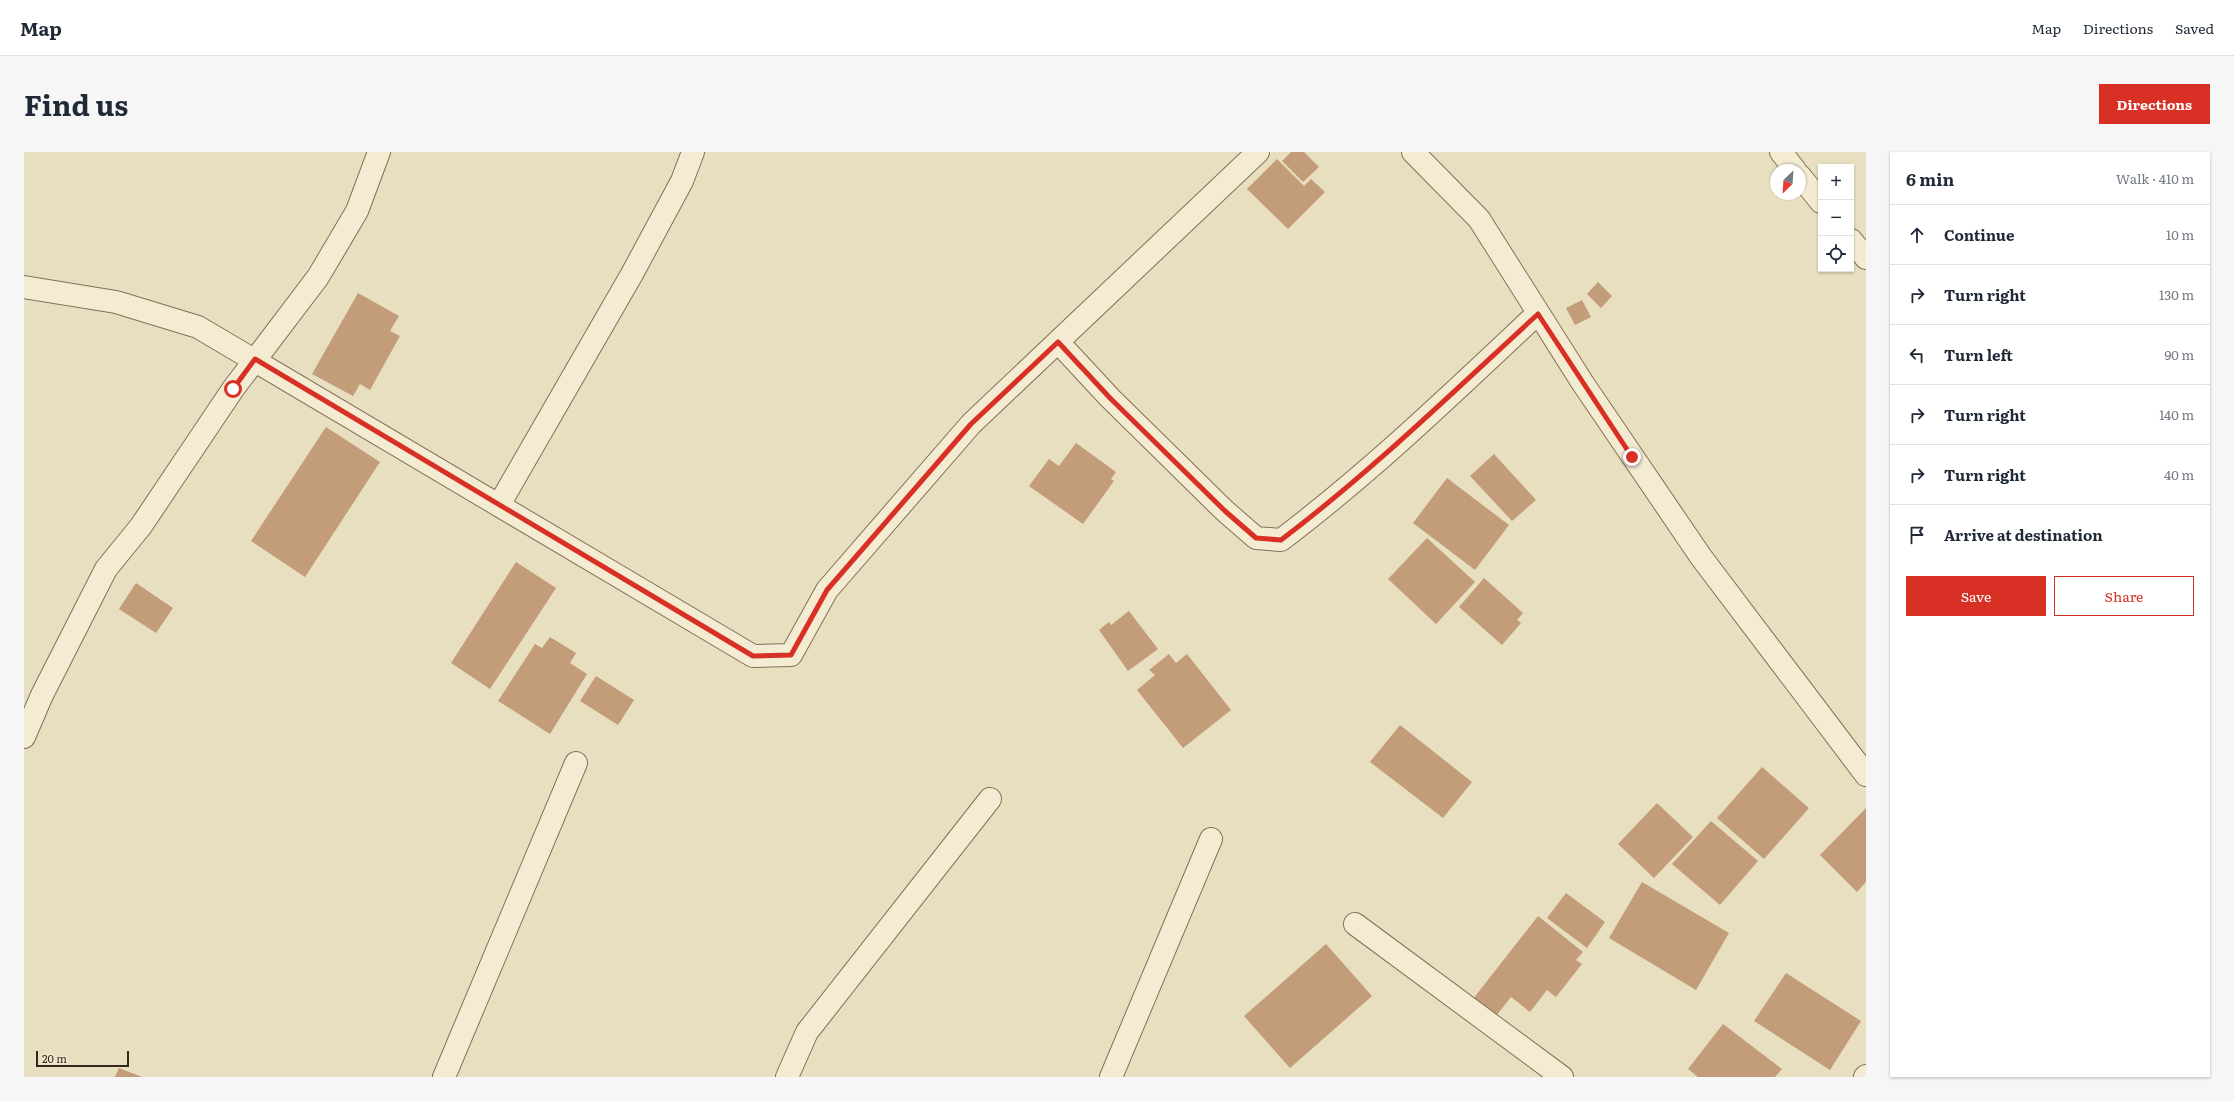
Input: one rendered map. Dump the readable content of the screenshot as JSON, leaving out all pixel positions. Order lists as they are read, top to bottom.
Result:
{
  "scale_bar": "20 m",
  "north": "bottom left",
  "page": {
    "header": "Map",
    "nav": ["Map", "Directions", "Saved"],
    "title": "Find us",
    "buttons": [
      "Directions",
      ["Save", "Share"]
    ],
    "heading": ["6 min", "Walk · 410 m"],
    "map_buttons": ["+", "−"],
    "list": [
      ["Continue", "10 m"],
      ["Turn right", "130 m"],
      ["Turn left", "90 m"],
      ["Turn right", "140 m"],
      ["Turn right", "40 m"],
      "Arrive at destination"
    ],
    "scale": "20 m"
  }
}
